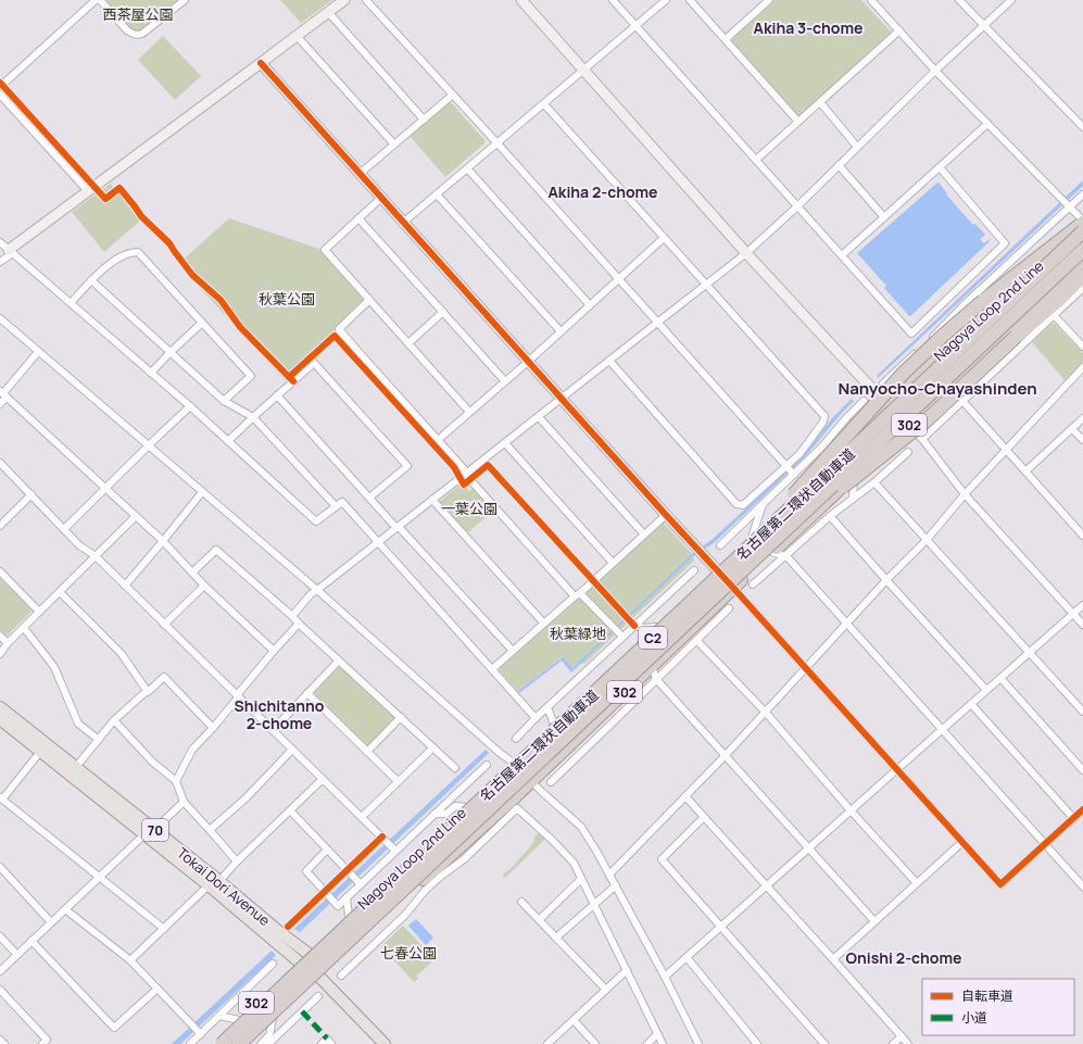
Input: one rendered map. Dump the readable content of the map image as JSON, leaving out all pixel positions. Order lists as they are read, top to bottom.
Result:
{
  "streets": {
    "highway": [
      "Nagoya Loop 2nd Line",
      "302",
      "名古屋第二環状自動車道",
      "C2"
    ],
    "main road": ["70", "Tokai Dori Avenue"]
  },
  "crossings": [
    ["Nagoya Loop 2nd Line", "Tokai Dori Avenue"]
  ],
  "districts": [
    "Akiha 3-chome",
    "Akiha 2-chome",
    "Nanyocho-Chayashinden",
    "Shichitanno 2-chome",
    "Onishi 2-chome"
  ],
  "parks": [
    "西茶屋公園",
    "秋葉公園",
    "一葉公園",
    "秋葉緑地",
    "七春公園"
  ],
  "legend": ["自転車道", "小道"]
}
